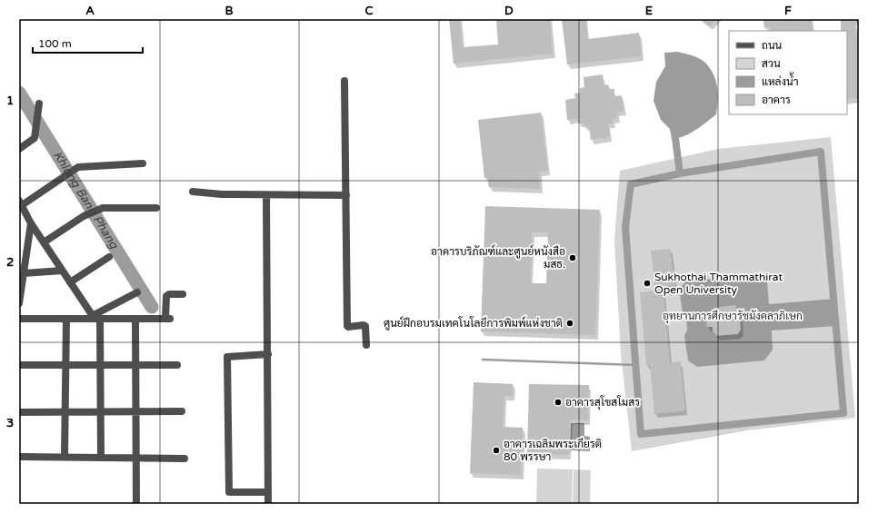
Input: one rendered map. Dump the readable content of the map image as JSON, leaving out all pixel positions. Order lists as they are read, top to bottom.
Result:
{
  "water": ["Khlong Bang Phang"],
  "parks": ["อุทยานการศึกษารัชมังคลาภิเษก"],
  "places": [
    "อาคารบริภัณฑ์และศูนย์หนังสือ มสธ.",
    "Sukhothai Thammathirat Open University",
    "ศูนย์ฝึกอบรมเทคโนโลยีการพิมพ์แห่งชาติ",
    "อาคารสุโขสโมสร",
    "อาคารเฉลิมพระเกียรติ 80 พรรษา"
  ],
  "legend": [
    "ถนน",
    "สวน",
    "แหล่งน้ำ",
    "อาคาร"
  ],
  "scale_bar": "100 m",
  "grid": {
    "columns": [
      "A",
      "B",
      "C",
      "D",
      "E",
      "F"
    ],
    "rows": ["1", "2", "3"]
  }
}
